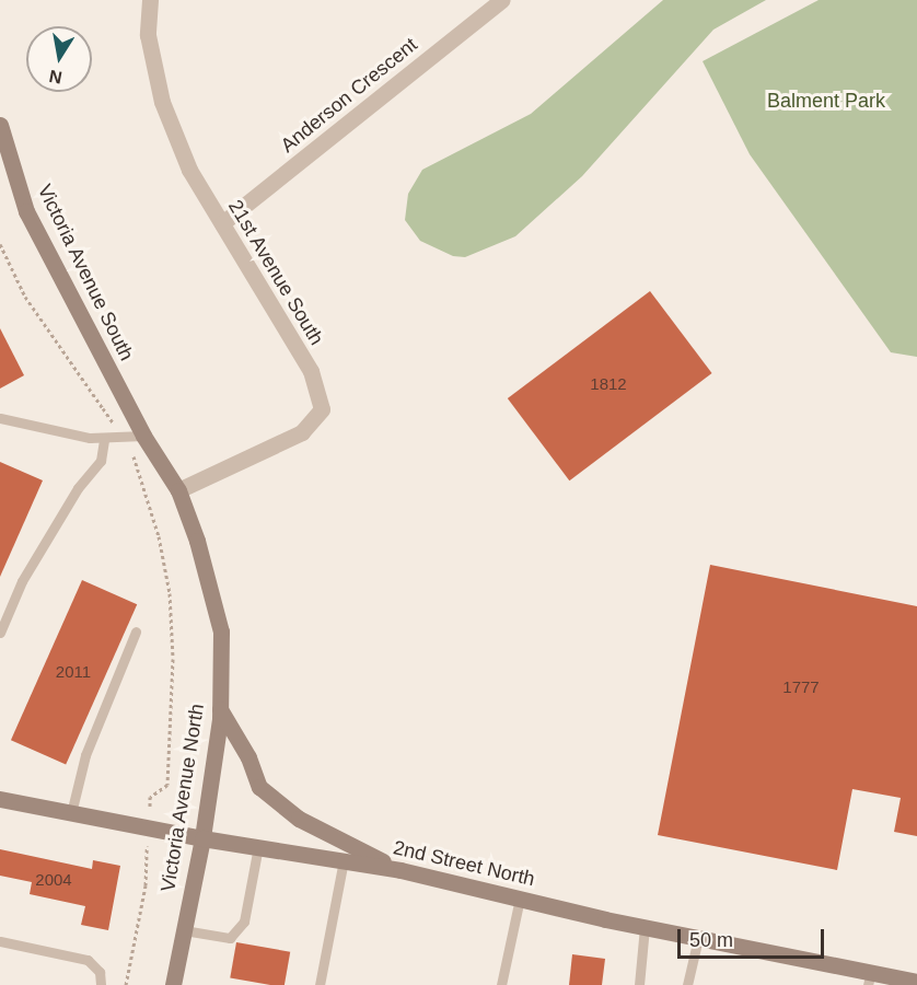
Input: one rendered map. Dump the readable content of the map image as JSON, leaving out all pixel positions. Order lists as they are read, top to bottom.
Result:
{
  "streets": {
    "main road": ["Victoria Avenue South", "Victoria Avenue North", "2nd Street North"],
    "street": ["Anderson Crescent", "21st Avenue South"]
  },
  "crossings": [
    ["Anderson Crescent", "21st Avenue South"],
    ["Victoria Avenue South", "Victoria Avenue North"],
    ["21st Avenue South", "Victoria Avenue North"],
    ["Victoria Avenue North", "2nd Street North"]
  ],
  "parks": ["Balment Park"],
  "house_numbers": [
    "1812",
    "2011",
    "1777",
    "2004"
  ],
  "scale_bar": "50 m",
  "north": "bottom"
}
